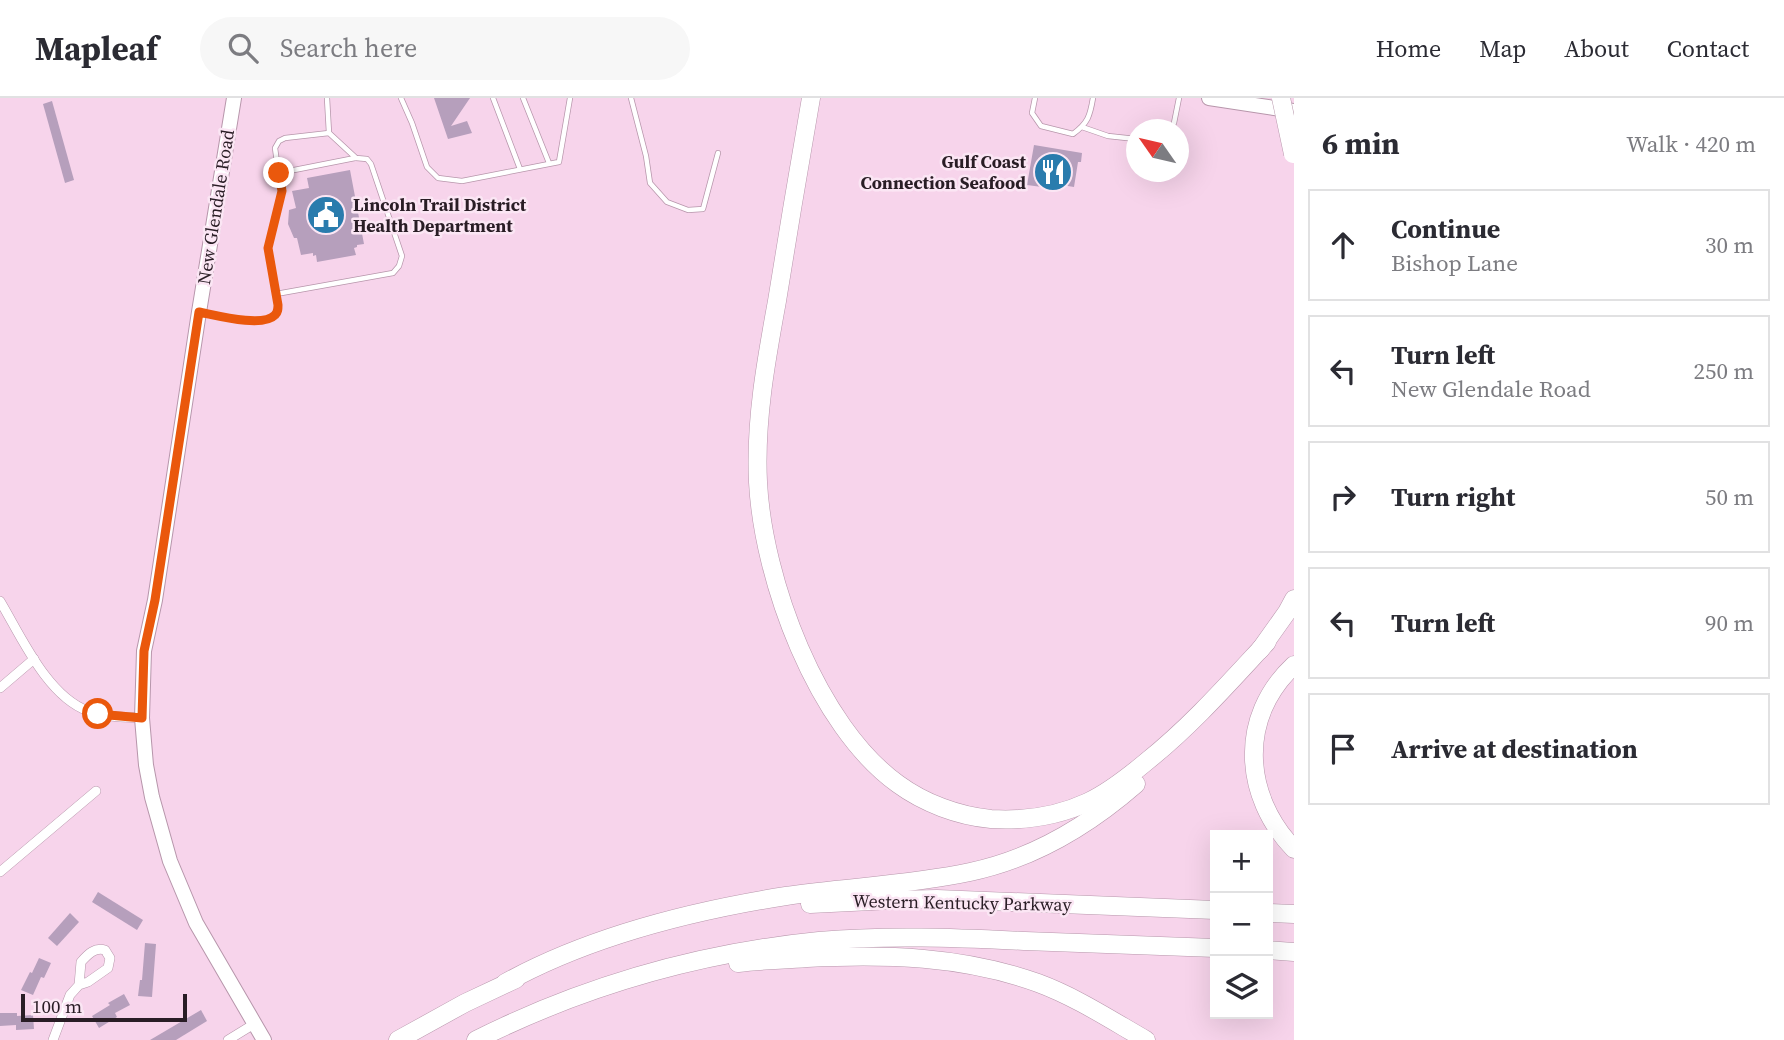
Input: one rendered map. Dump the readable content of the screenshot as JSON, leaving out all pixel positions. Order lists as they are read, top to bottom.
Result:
{
  "streets": {
    "highway": ["Western Kentucky Parkway"],
    "main road": ["New Glendale Road"]
  },
  "places": {
    "restaurant": ["Gulf Coast Connection Seafood"],
    "public building": ["Lincoln Trail District Health Department"]
  },
  "scale_bar": "100 m",
  "north": "top left",
  "page": {
    "header": "Mapleaf",
    "search": "Search here",
    "nav": [
      "Home",
      "Map",
      "About",
      "Contact"
    ],
    "heading": ["6 min", "Walk · 420 m"],
    "list": [
      ["Continue", "Bishop Lane", "30 m"],
      ["Turn left", "New Glendale Road", "250 m"],
      ["Turn right", "50 m"],
      ["Turn left", "90 m"],
      "Arrive at destination"
    ],
    "map_buttons": ["+", "−"],
    "scale": "100 m"
  }
}
